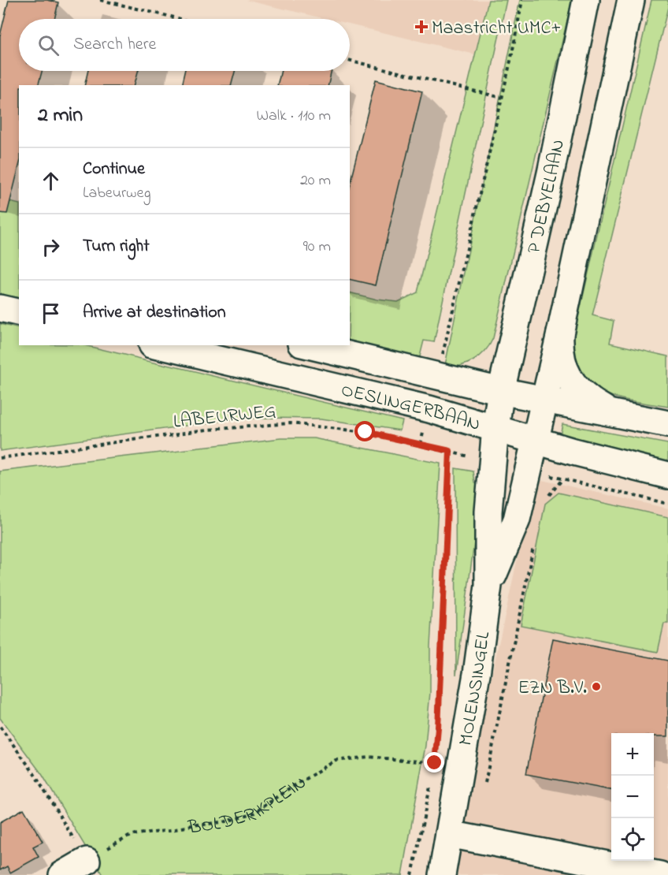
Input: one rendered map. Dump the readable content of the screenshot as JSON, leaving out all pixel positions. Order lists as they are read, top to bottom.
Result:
{
  "streets": {
    "street": ["P DEBYELAAN", "OESLINGERBAAN", "MOLENSINGEL"],
    "path": ["LABEURWEG", "BOLDERIKPLEIN"]
  },
  "crossings": [
    ["P DEBYELAAN", "OESLINGERBAAN"],
    ["P DEBYELAAN", "MOLENSINGEL"],
    ["OESLINGERBAAN", "MOLENSINGEL"],
    ["LABEURWEG", "BOLDERIKPLEIN"]
  ],
  "places": {
    "health": ["Maastricht UMC+"],
    "other": ["EZN B.V."]
  },
  "page": {
    "search": "Search here",
    "heading": ["2 min", "Walk · 110 m"],
    "list": [
      ["Continue", "Labeurweg", "20 m"],
      ["Turn right", "90 m"],
      "Arrive at destination"
    ],
    "map_buttons": ["+", "−"]
  }
}
